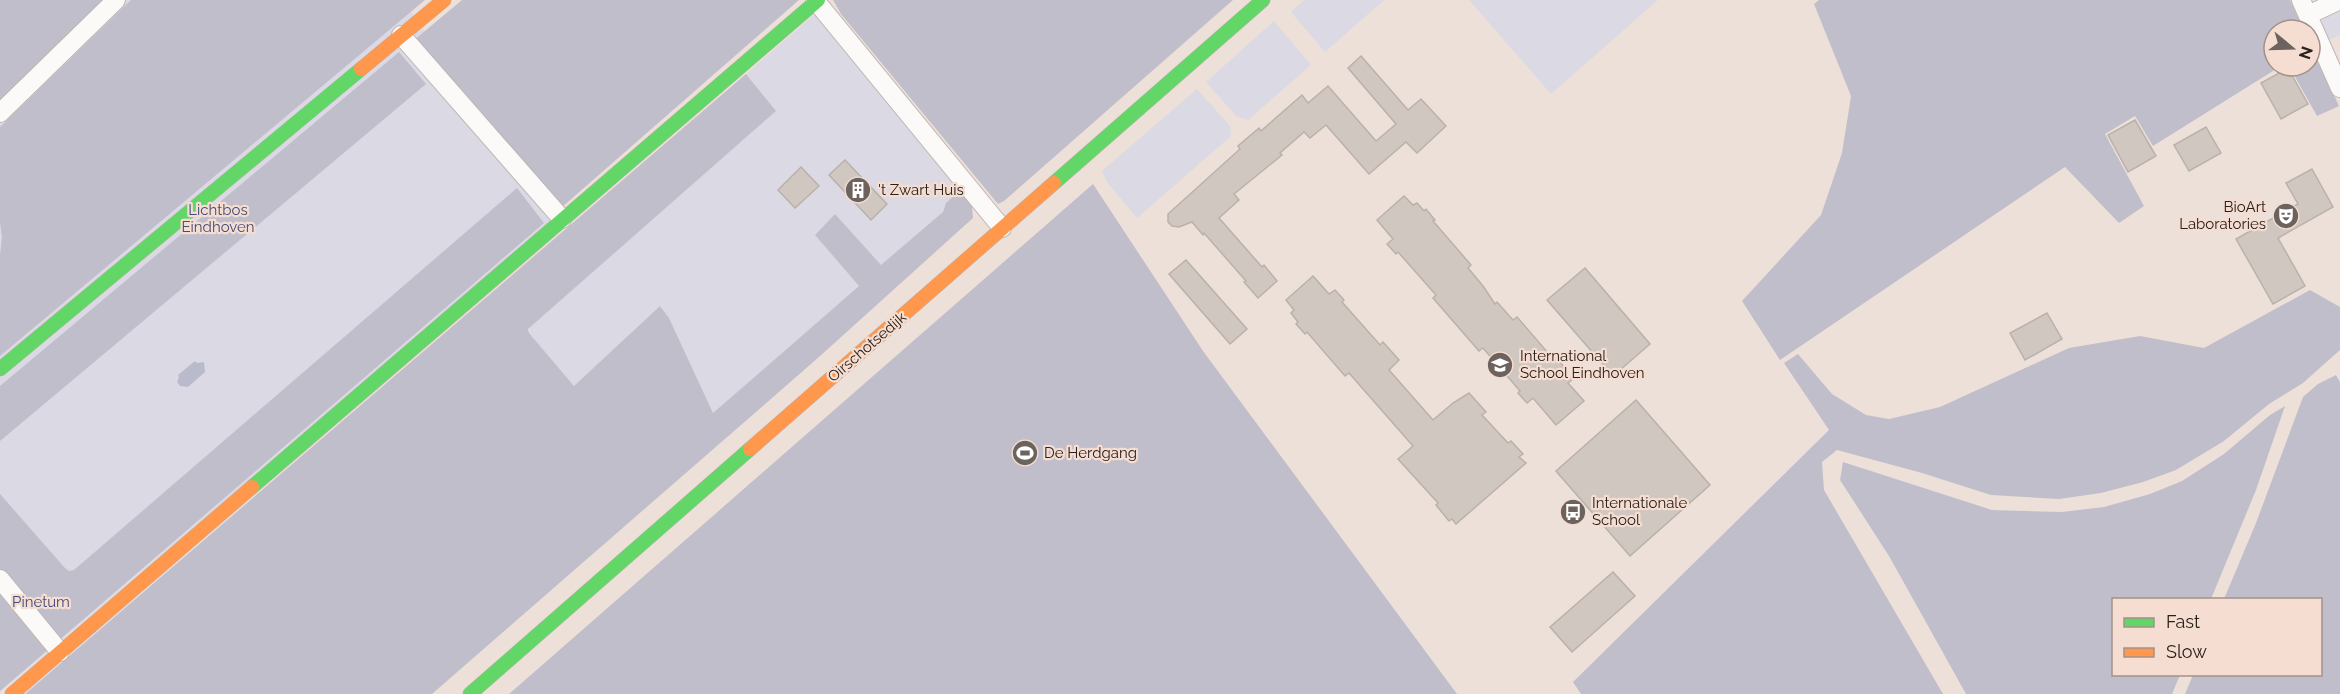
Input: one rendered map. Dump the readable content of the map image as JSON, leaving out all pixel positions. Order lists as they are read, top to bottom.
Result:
{
  "streets": {
    "street": ["Oirschotsedijk"]
  },
  "parks": ["Lichtbos Eindhoven", "Pinetum"],
  "places": {
    "building": ["'t Zwart Huis"],
    "theatre": ["BioArt Laboratories"],
    "school or university": ["International School Eindhoven"],
    "sports": ["De Herdgang"],
    "bus stop": ["Internationale School"]
  },
  "legend": ["Fast", "Slow"],
  "north": "right"
}
